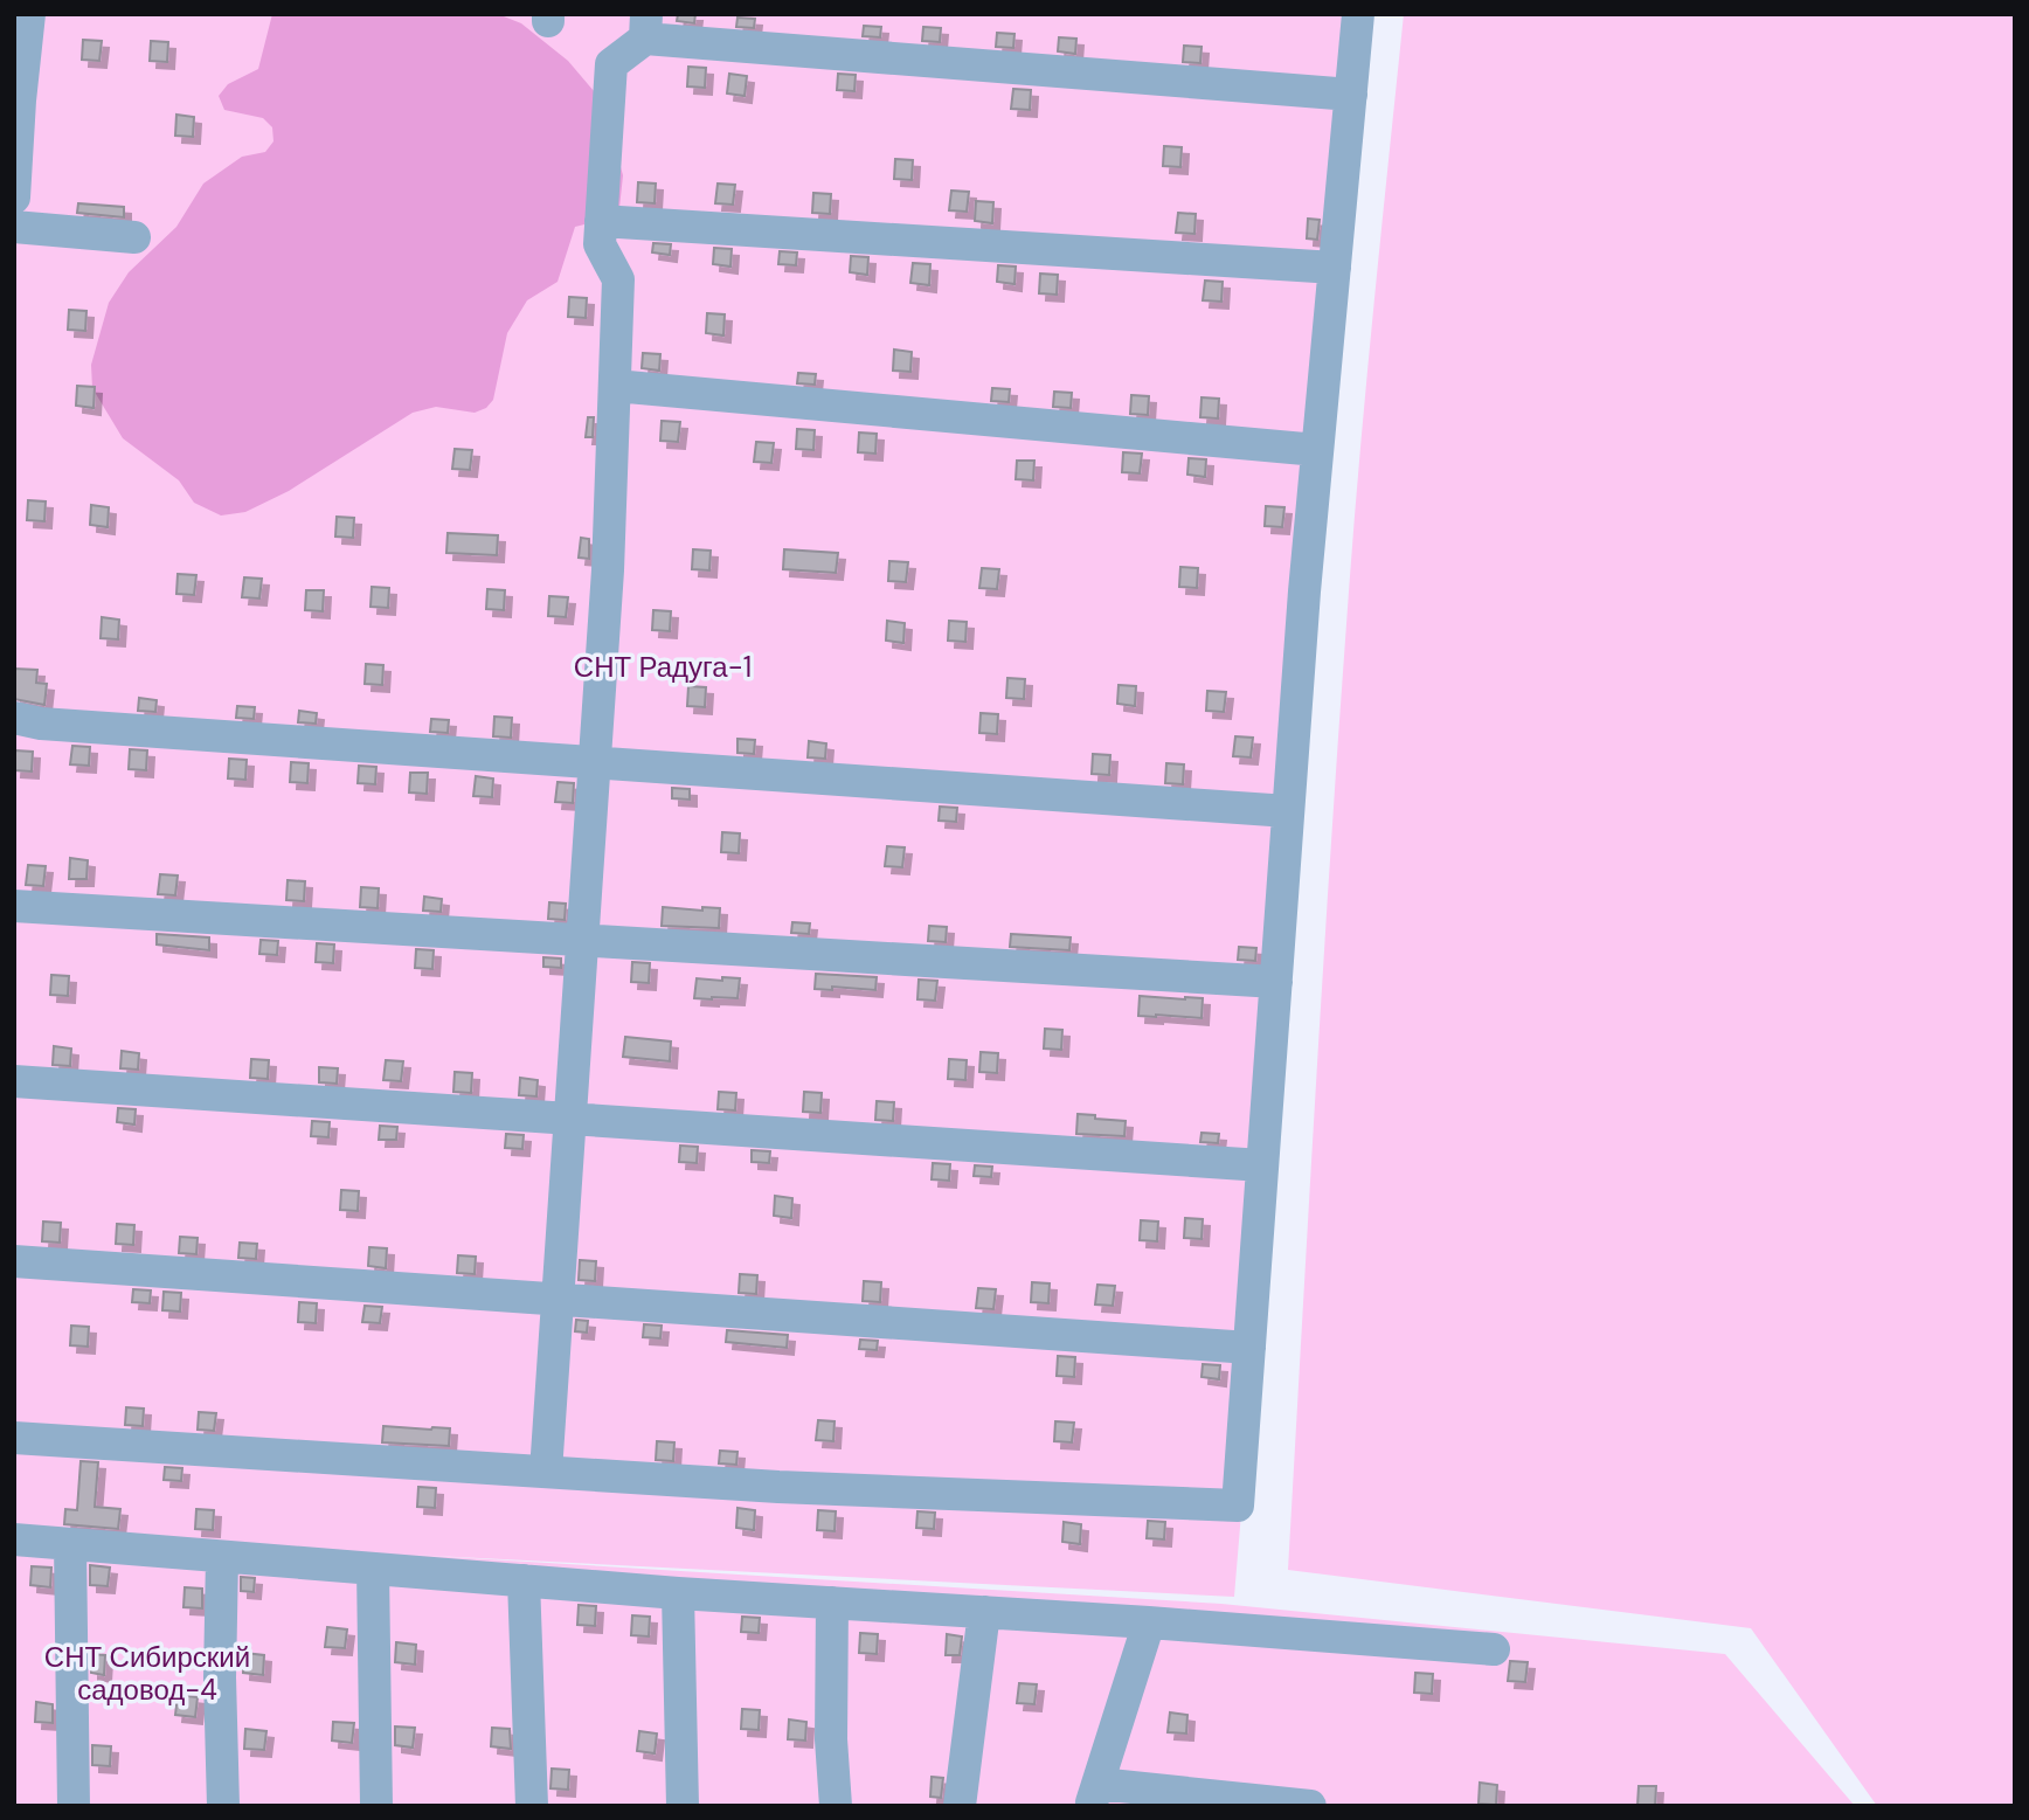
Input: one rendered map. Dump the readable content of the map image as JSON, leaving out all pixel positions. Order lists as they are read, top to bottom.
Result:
{
  "parks": ["СНТ Радуга-1", "СНТ Сибирский садовод-4"]
}
